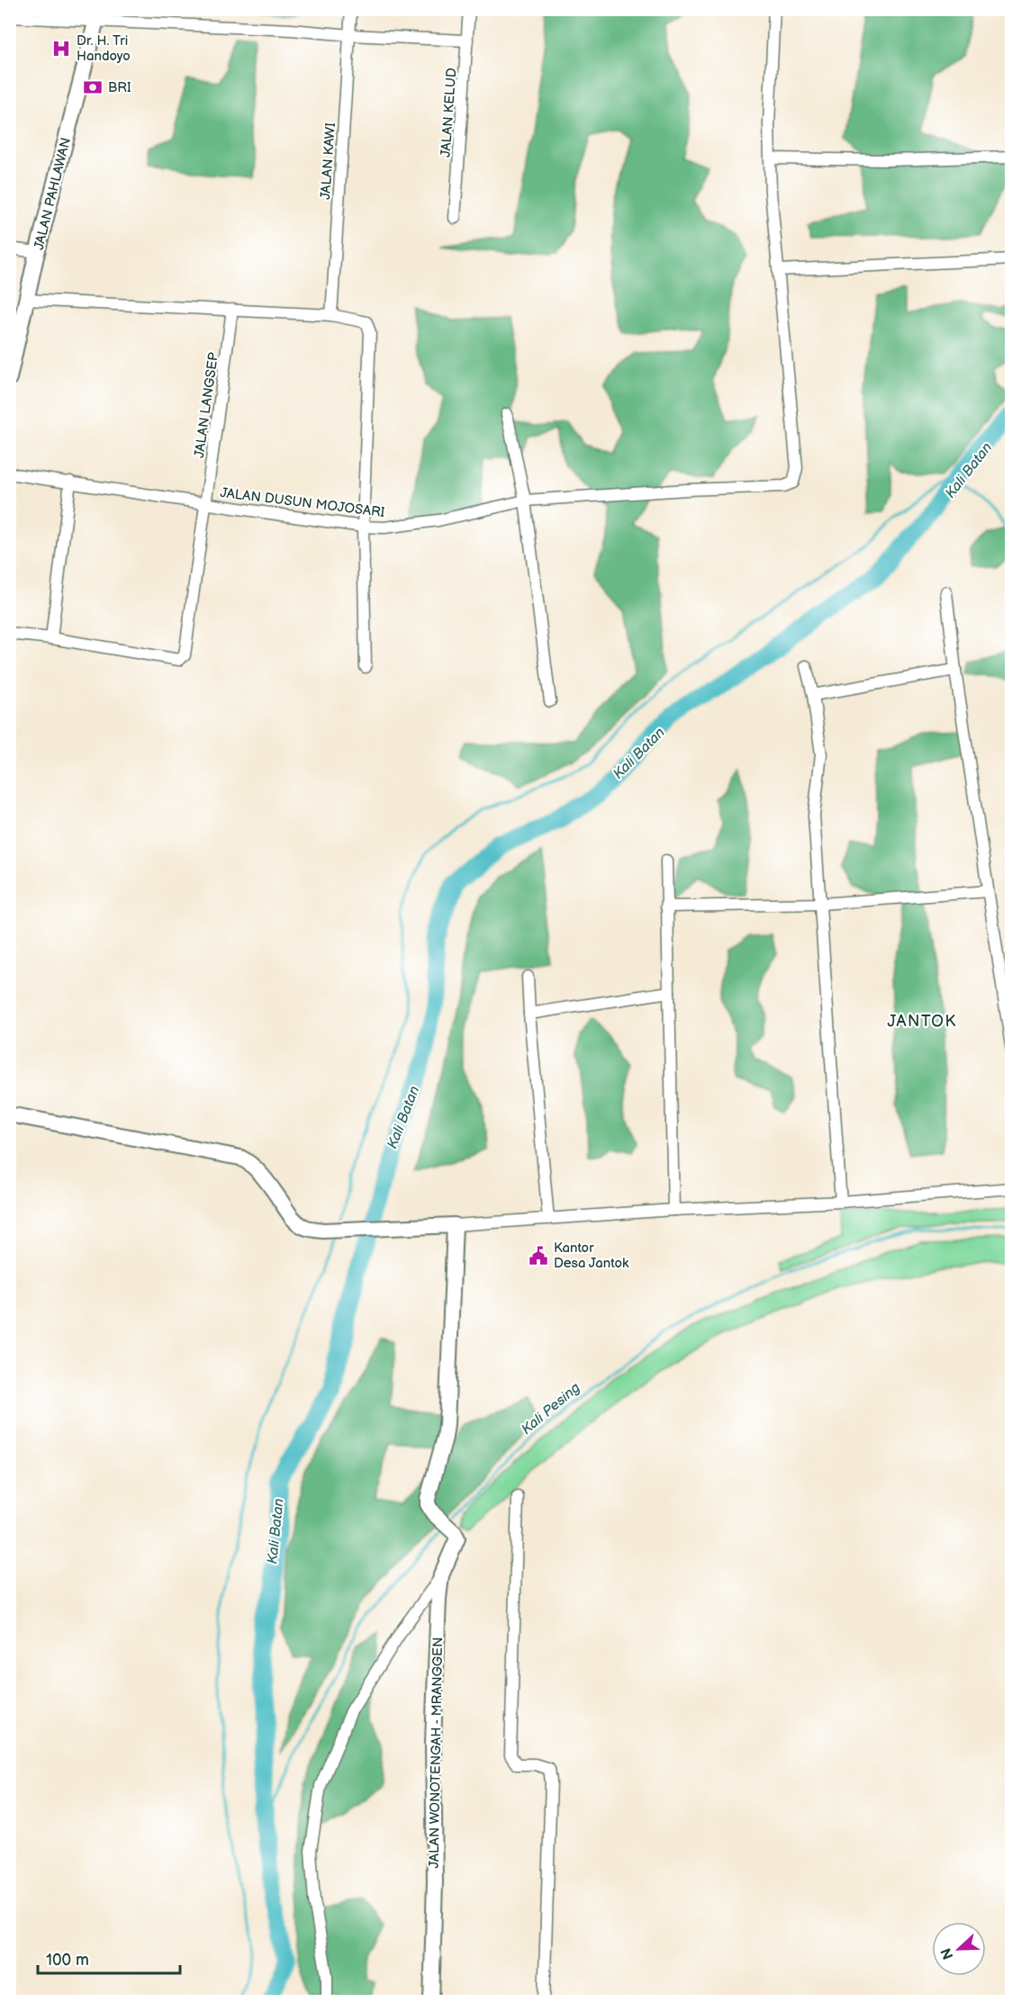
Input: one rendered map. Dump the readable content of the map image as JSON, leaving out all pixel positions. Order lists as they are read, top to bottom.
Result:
{
  "streets": {
    "street": [
      "JALAN KELUD",
      "JALAN KAWI",
      "JALAN PAHLAWAN",
      "JALAN LANGSEP",
      "JALAN DUSUN MOJOSARI",
      "JALAN WONOTENGAH - MRANGGEN"
    ]
  },
  "crossings": [
    ["JALAN LANGSEP", "JALAN DUSUN MOJOSARI"]
  ],
  "districts": ["JANTOK"],
  "water": ["Kali Batan", "Kali Pesing"],
  "places": {
    "hospital": ["Dr. H. Tri Handoyo"],
    "bank": ["BRI"],
    "public building": ["Kantor Desa Jantok"]
  },
  "scale_bar": "100 m",
  "north": "left"
}
